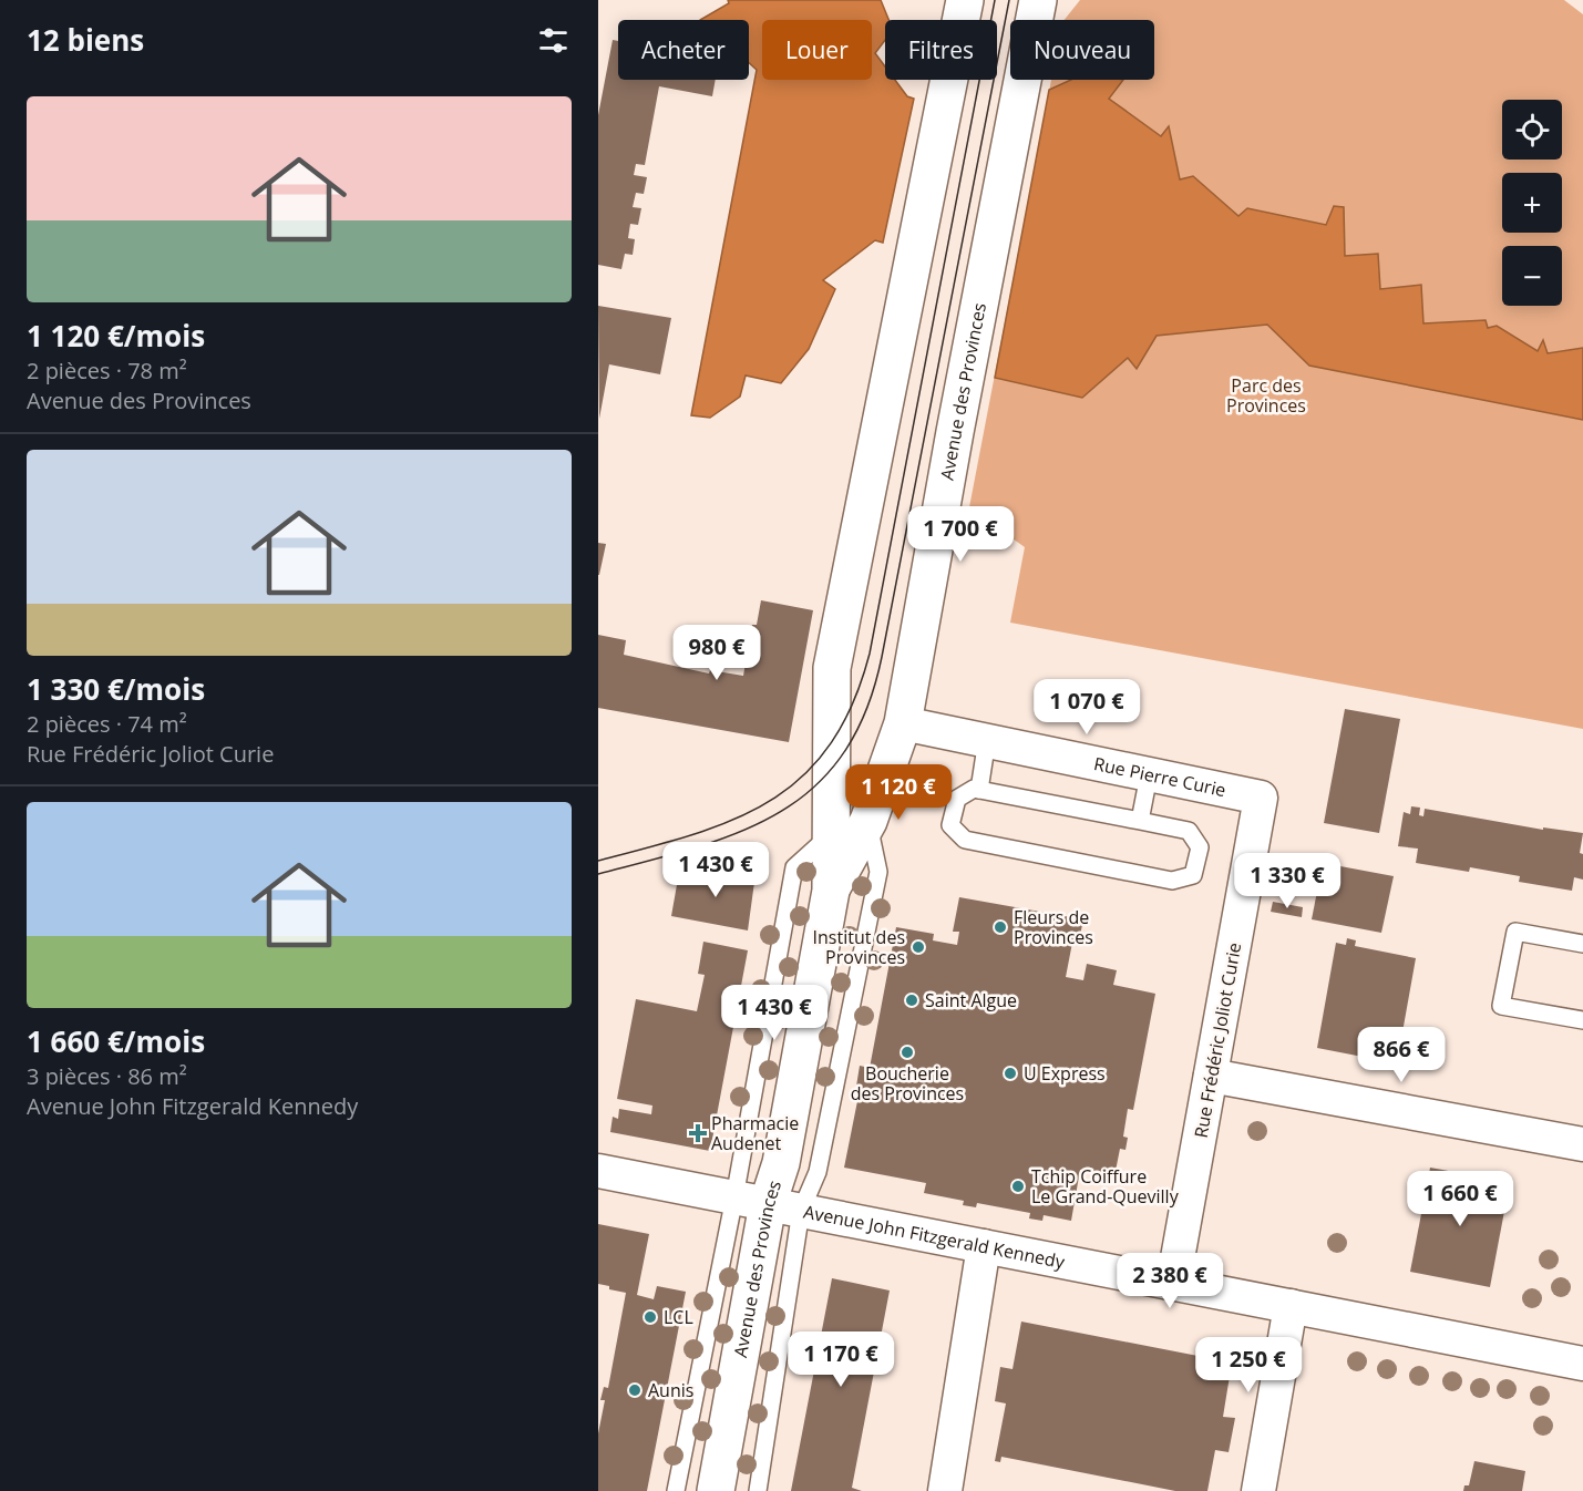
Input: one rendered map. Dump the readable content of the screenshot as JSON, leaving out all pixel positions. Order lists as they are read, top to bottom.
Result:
{
  "streets": {
    "street": [
      "Avenue des Provinces",
      "Rue Pierre Curie",
      "Rue Frédéric Joliot Curie",
      "Avenue John Fitzgerald Kennedy"
    ]
  },
  "crossings": [
    ["Avenue des Provinces", "Rue Pierre Curie"],
    ["Avenue des Provinces", "Avenue John Fitzgerald Kennedy"],
    ["Rue Pierre Curie", "Rue Frédéric Joliot Curie"],
    ["Rue Frédéric Joliot Curie", "Avenue John Fitzgerald Kennedy"]
  ],
  "parks": ["Parc des Provinces"],
  "places": {
    "other": [
      "Fleurs de Provinces",
      "Institut des Provinces",
      "Saint Algue",
      "Boucherie des Provinces",
      "U Express",
      "Tchip Coiffure Le Grand-Quevilly",
      "LCL",
      "Aunis"
    ],
    "health": ["Pharmacie Audenet"]
  },
  "page": {
    "heading": "12 biens",
    "chip": [
      "Acheter",
      "Louer",
      "Filtres",
      "Nouveau"
    ],
    "list": [
      {
        "name": "1 120 €/mois",
        "note": "2 pièces · 78 m² · Avenue des Provinces"
      },
      {
        "name": "1 330 €/mois",
        "note": "2 pièces · 74 m² · Rue Frédéric Joliot Curie"
      },
      {
        "name": "1 660 €/mois",
        "note": "3 pièces · 86 m² · Avenue John Fitzgerald Kennedy"
      }
    ],
    "map_buttons": ["+", "−"],
    "price": [
      "1 700 €",
      "980 €",
      "1 070 €",
      "1 120 €",
      "1 430 €",
      "1 330 €",
      "1 430 €",
      "866 €",
      "1 660 €",
      "2 380 €",
      "1 170 €",
      "1 250 €"
    ]
  }
}
